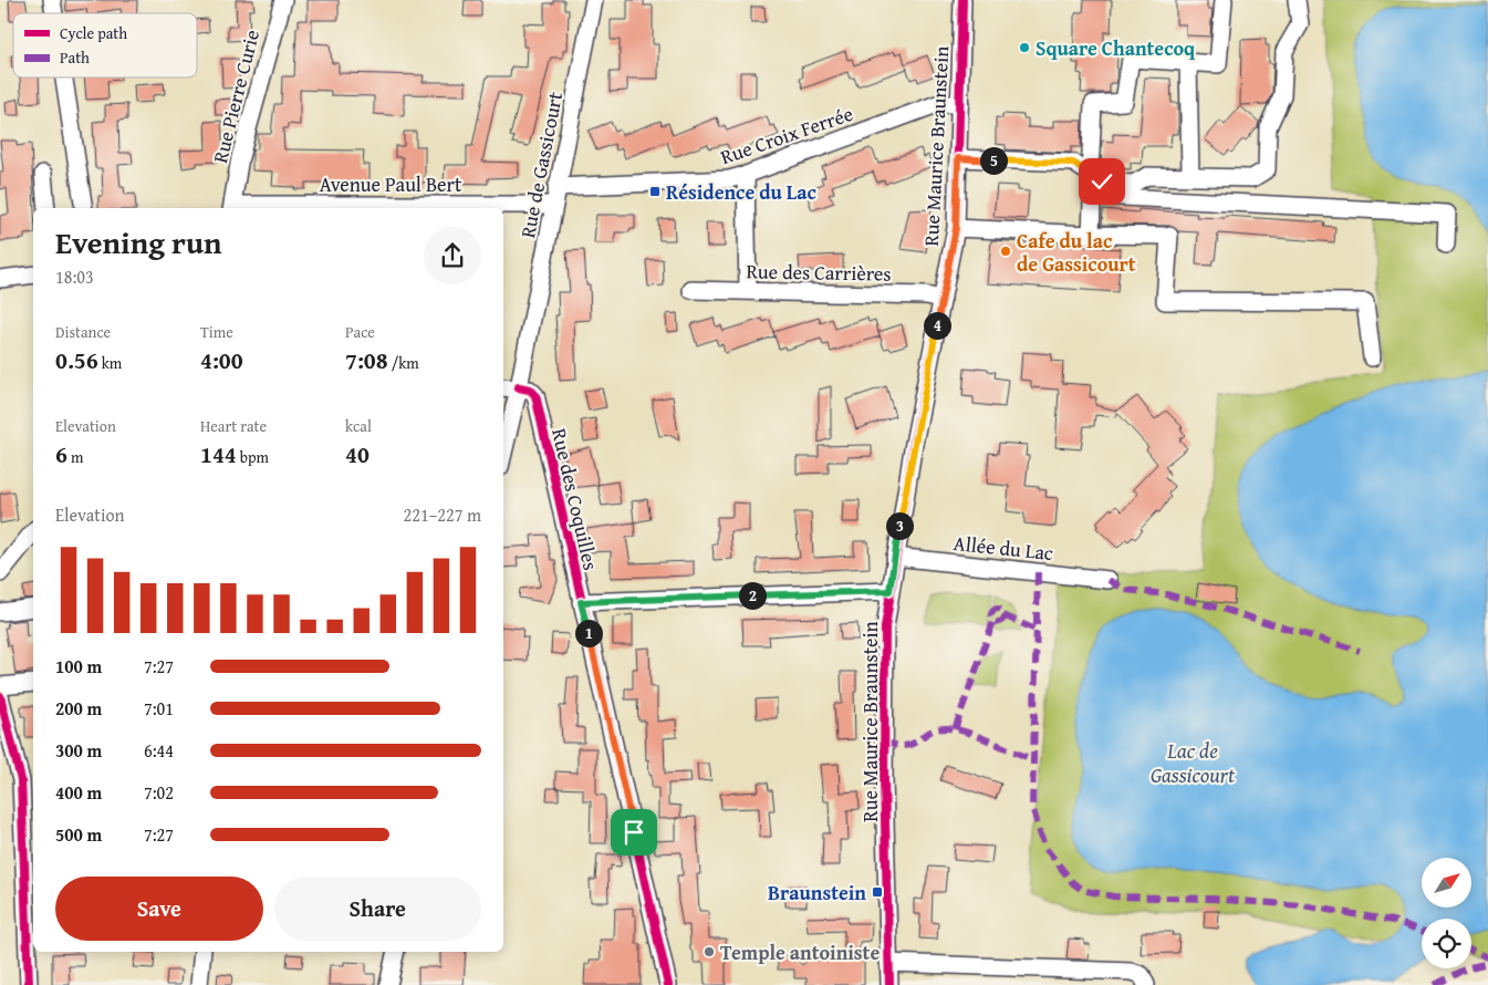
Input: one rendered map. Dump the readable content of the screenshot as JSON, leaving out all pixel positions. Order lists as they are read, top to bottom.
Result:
{
  "streets": {
    "street": [
      "Rue Pierre Curie",
      "Rue Croix Ferrée",
      "Rue Maurice Braunstein",
      "Rue de Gassicourt",
      "Avenue Paul Bert",
      "Rue des Carrières",
      "Rue des Coquilles",
      "Allée du Lac"
    ]
  },
  "crossings": [
    ["Rue Pierre Curie", "Avenue Paul Bert"],
    ["Rue Croix Ferrée", "Rue Maurice Braunstein"],
    ["Rue Croix Ferrée", "Rue de Gassicourt"],
    ["Rue Maurice Braunstein", "Rue des Carrières"],
    ["Rue Maurice Braunstein", "Allée du Lac"],
    ["Rue de Gassicourt", "Avenue Paul Bert"],
    ["Rue de Gassicourt", "Rue des Coquilles"]
  ],
  "water": ["Lac de Gassicourt"],
  "places": {
    "other": ["Square Chantecoq", "Cafe du lac de Gassicourt", "Temple antoiniste"],
    "transit": ["Résidence du Lac", "Braunstein"]
  },
  "legend": ["Cycle path", "Path"],
  "north": "top right",
  "page": {
    "pins": [
      "5",
      "4",
      "3",
      "2",
      "1"
    ],
    "heading": ["Evening run", "18:03"],
    "stats": [
      ["Distance", "0.56 km"],
      ["Time", "4:00"],
      ["Pace", "7:08 /km"],
      ["Elevation", "6 m"],
      ["Heart rate", "144 bpm"],
      ["kcal", "40"]
    ],
    "chart": ["Elevation", "221–227 m"],
    "list": [
      {
        "name": "100 m",
        "note": "7:27"
      },
      {
        "name": "200 m",
        "note": "7:01"
      },
      {
        "name": "300 m",
        "note": "6:44"
      },
      {
        "name": "400 m",
        "note": "7:02"
      },
      {
        "name": "500 m",
        "note": "7:27"
      }
    ],
    "buttons": ["Save", "Share"]
  }
}
